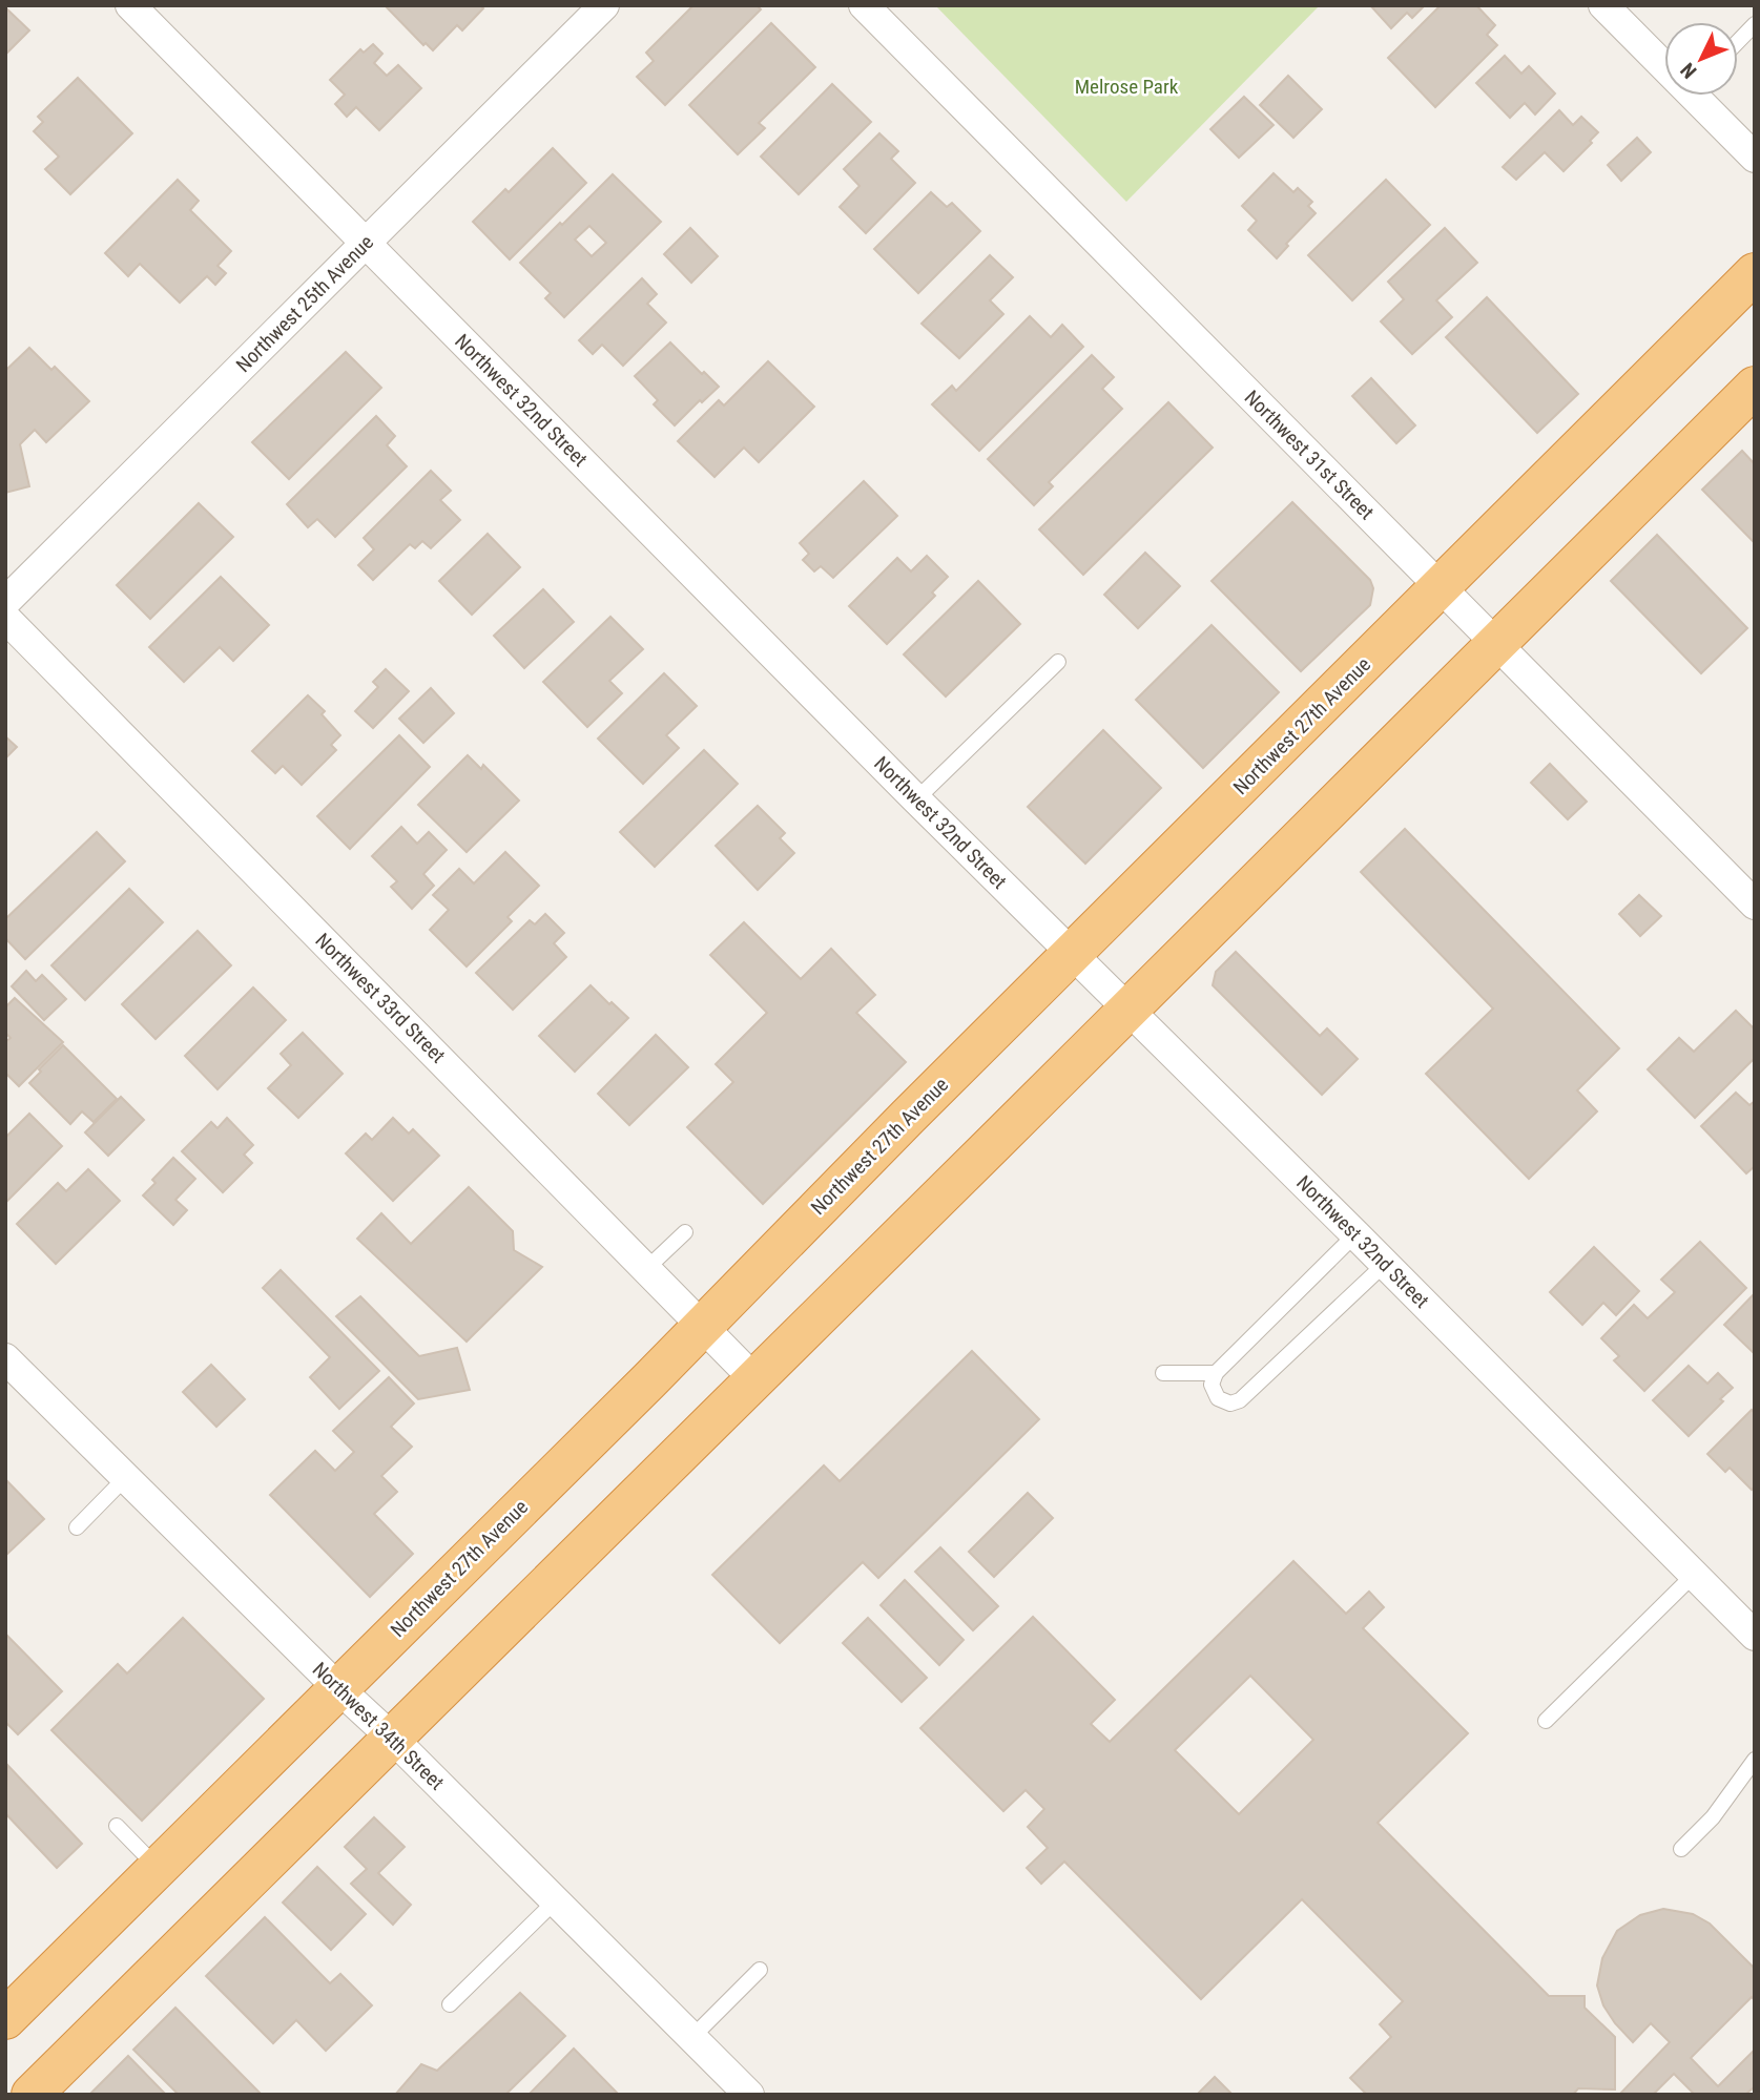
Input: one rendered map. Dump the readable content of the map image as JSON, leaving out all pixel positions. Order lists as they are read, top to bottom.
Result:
{
  "streets": {
    "highway": ["Northwest 27th Avenue"],
    "street": [
      "Northwest 25th Avenue",
      "Northwest 32nd Street",
      "Northwest 31st Street",
      "Northwest 33rd Street",
      "Northwest 34th Street"
    ]
  },
  "crossings": [
    ["Northwest 25th Avenue", "Northwest 32nd Street"],
    ["Northwest 32nd Street", "Northwest 27th Avenue"],
    ["Northwest 31st Street", "Northwest 27th Avenue"],
    ["Northwest 27th Avenue", "Northwest 33rd Street"],
    ["Northwest 27th Avenue", "Northwest 34th Street"]
  ],
  "parks": ["Melrose Park"],
  "north": "bottom left"
}
